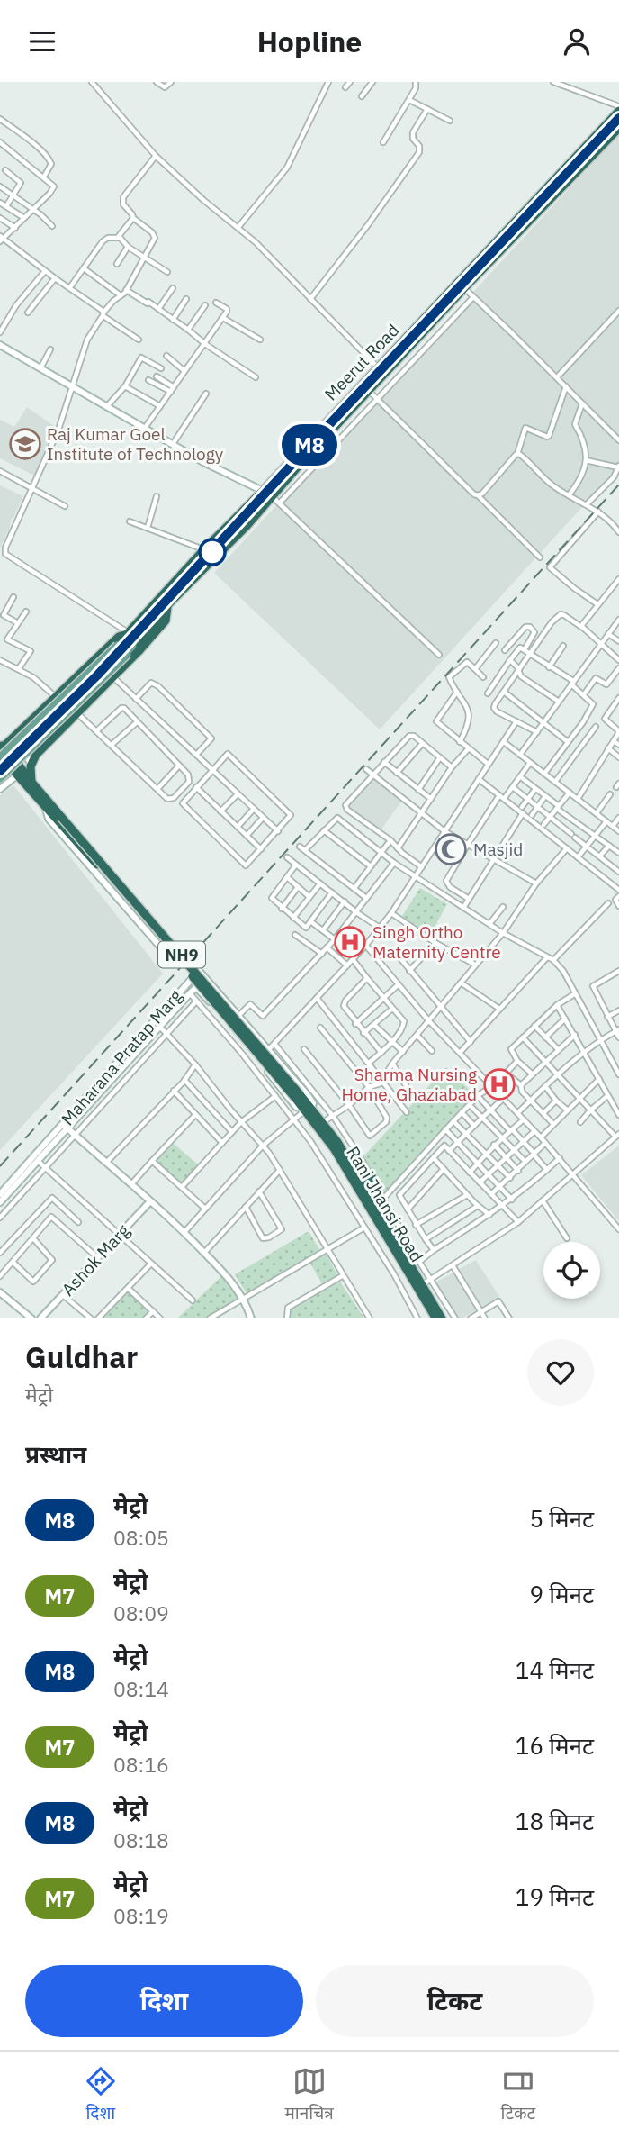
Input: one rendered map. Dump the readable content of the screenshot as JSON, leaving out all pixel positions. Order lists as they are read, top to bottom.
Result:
{
  "streets": {
    "highway": ["Meerut Road", "NH9", "Rani Jhansi Road"],
    "street": ["Maharana Pratap Marg", "Ashok Marg"]
  },
  "crossings": [
    ["Meerut Road", "NH9"],
    ["NH9", "Maharana Pratap Marg"],
    ["NH9", "Rani Jhansi Road"],
    ["Maharana Pratap Marg", "Rani Jhansi Road"]
  ],
  "places": {
    "school or university": ["Raj Kumar Goel Institute of Technology"],
    "mosque": ["Masjid"],
    "hospital": ["Singh Ortho Maternity Centre", "Sharma Nursing Home, Ghaziabad"]
  },
  "lines": ["metro line M8"],
  "page": {
    "header": "Hopline",
    "on_map": "M8",
    "heading": [
      ["Guldhar", "मेट्रो"],
      "प्रस्थान"
    ],
    "list": [
      {
        "mark": "M8",
        "name": "मेट्रो",
        "note": "08:05",
        "value": "5 मिनट"
      },
      {
        "mark": "M7",
        "name": "मेट्रो",
        "note": "08:09",
        "value": "9 मिनट"
      },
      {
        "mark": "M8",
        "name": "मेट्रो",
        "note": "08:14",
        "value": "14 मिनट"
      },
      {
        "mark": "M7",
        "name": "मेट्रो",
        "note": "08:16",
        "value": "16 मिनट"
      },
      {
        "mark": "M8",
        "name": "मेट्रो",
        "note": "08:18",
        "value": "18 मिनट"
      },
      {
        "mark": "M7",
        "name": "मेट्रो",
        "note": "08:19",
        "value": "19 मिनट"
      }
    ],
    "buttons": ["दिशा", "टिकट"],
    "tabs": ["दिशा", "मानचित्र", "टिकट"]
  }
}
